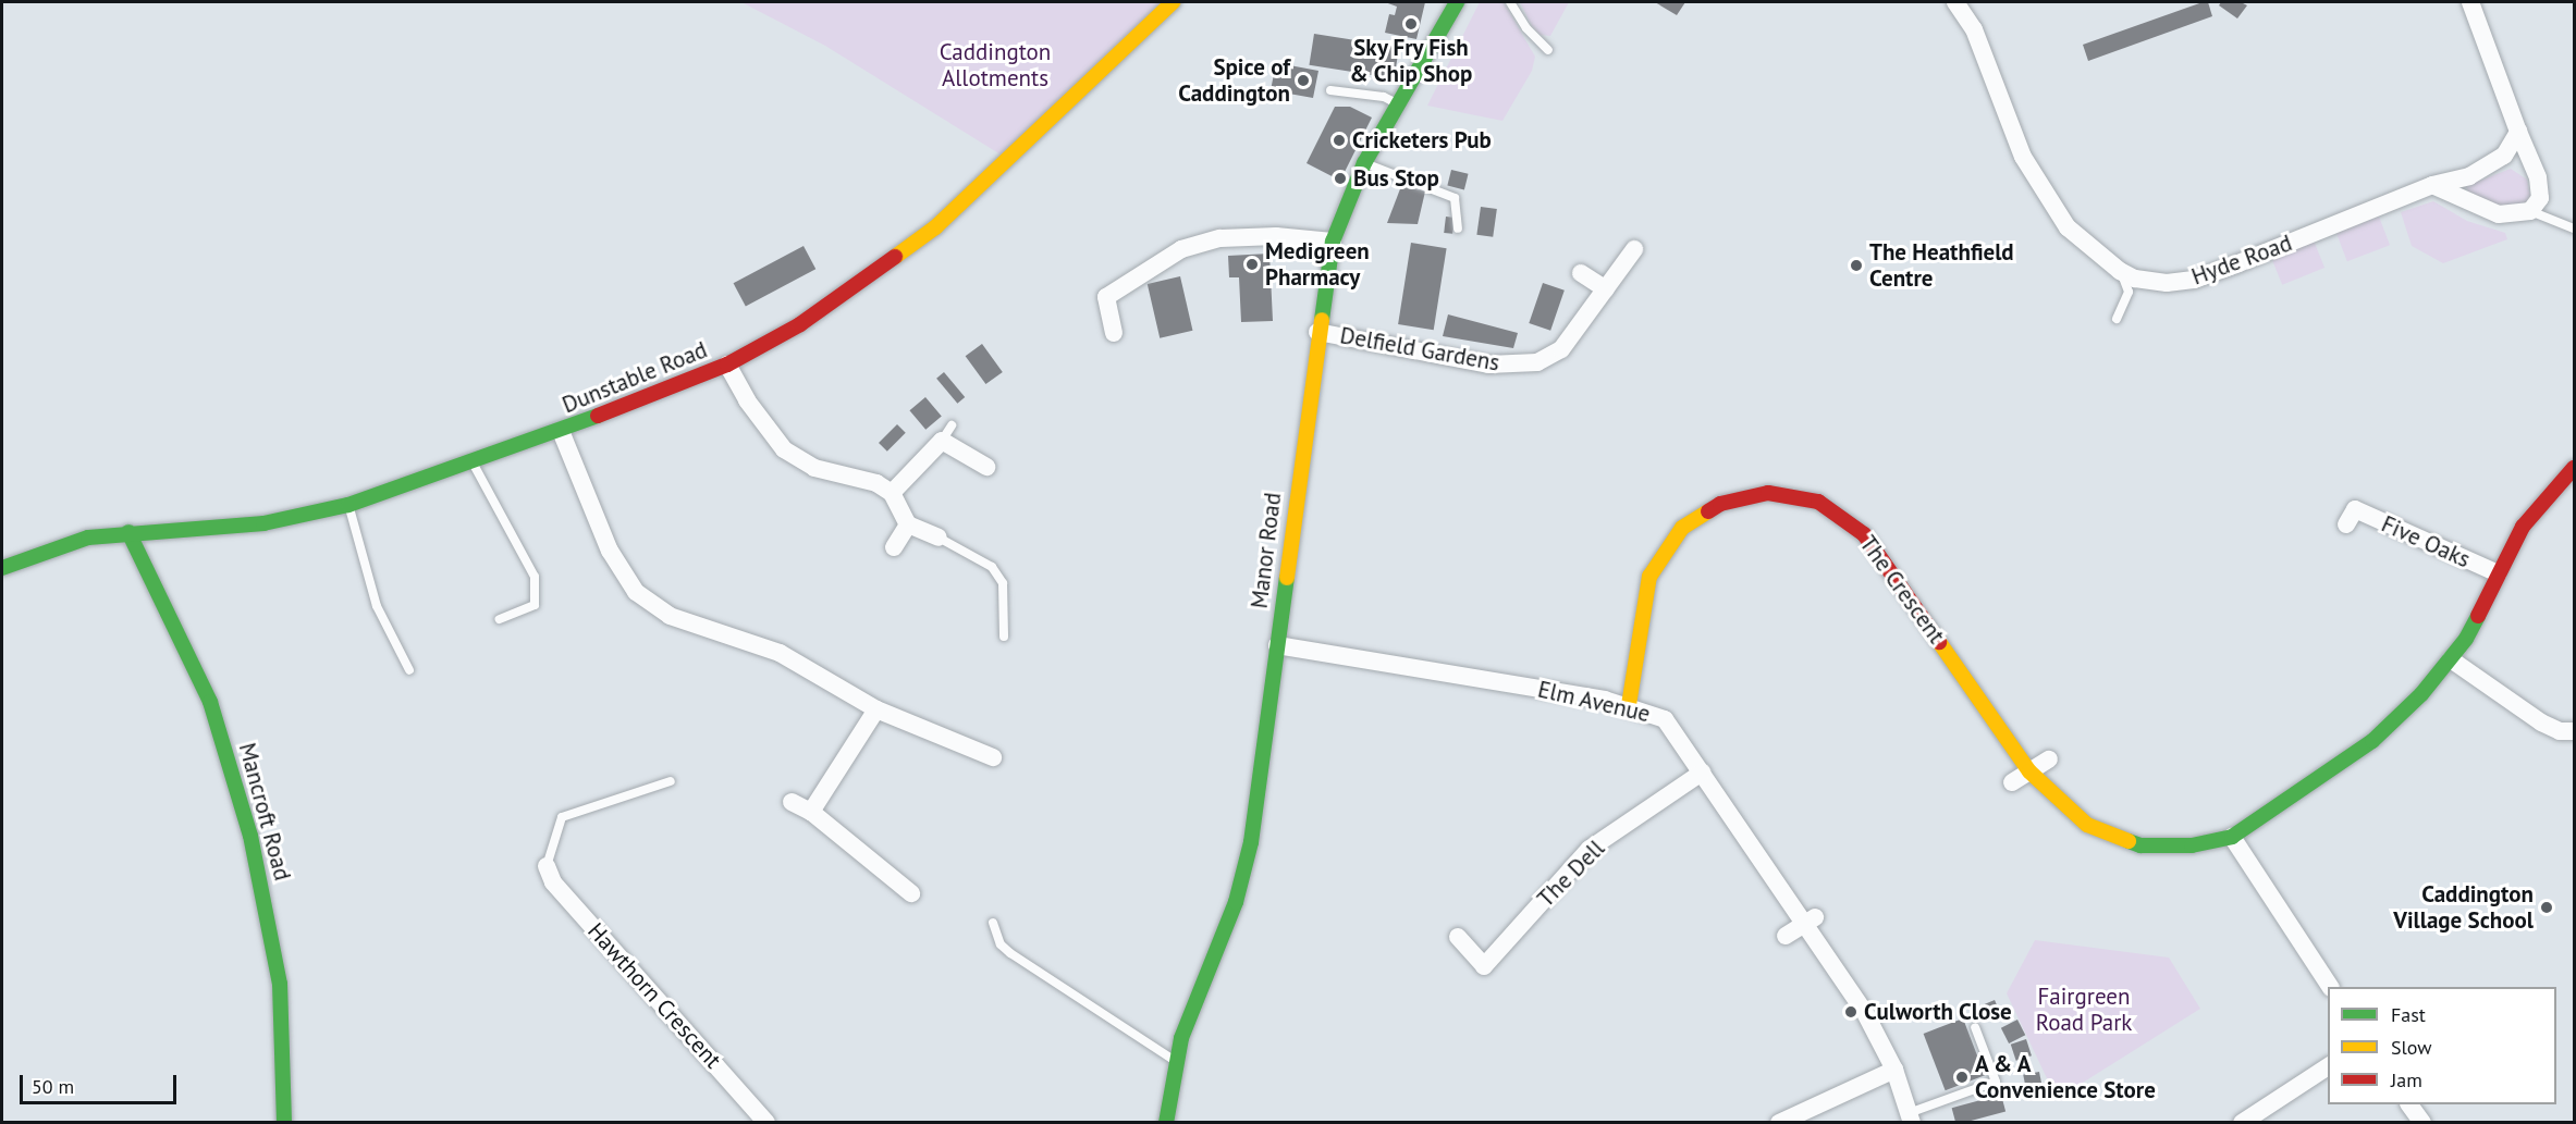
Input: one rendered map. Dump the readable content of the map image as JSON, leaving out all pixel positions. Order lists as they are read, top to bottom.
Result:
{
  "streets": {
    "street": [
      "Hyde Road",
      "Delfield Gardens",
      "Dunstable Road",
      "Five Oaks",
      "Manor Road",
      "The Crescent",
      "Elm Avenue",
      "Mancroft Road",
      "The Dell",
      "Hawthorn Crescent"
    ]
  },
  "crossings": [
    ["Delfield Gardens", "Manor Road"],
    ["Dunstable Road", "Mancroft Road"],
    ["Five Oaks", "The Crescent"],
    ["Manor Road", "Elm Avenue"],
    ["The Crescent", "Elm Avenue"],
    ["Elm Avenue", "The Dell"]
  ],
  "parks": ["Caddington Allotments", "Fairgreen Road Park"],
  "places": [
    "Sky Fry Fish & Chip Shop",
    "Spice of Caddington",
    "Cricketers Pub",
    "Bus Stop",
    "Medigreen Pharmacy",
    "The Heathfield Centre",
    "Caddington Village School",
    "Culworth Close",
    "A & A Convenience Store"
  ],
  "legend": ["Fast", "Slow", "Jam"],
  "scale_bar": "50 m"
}
